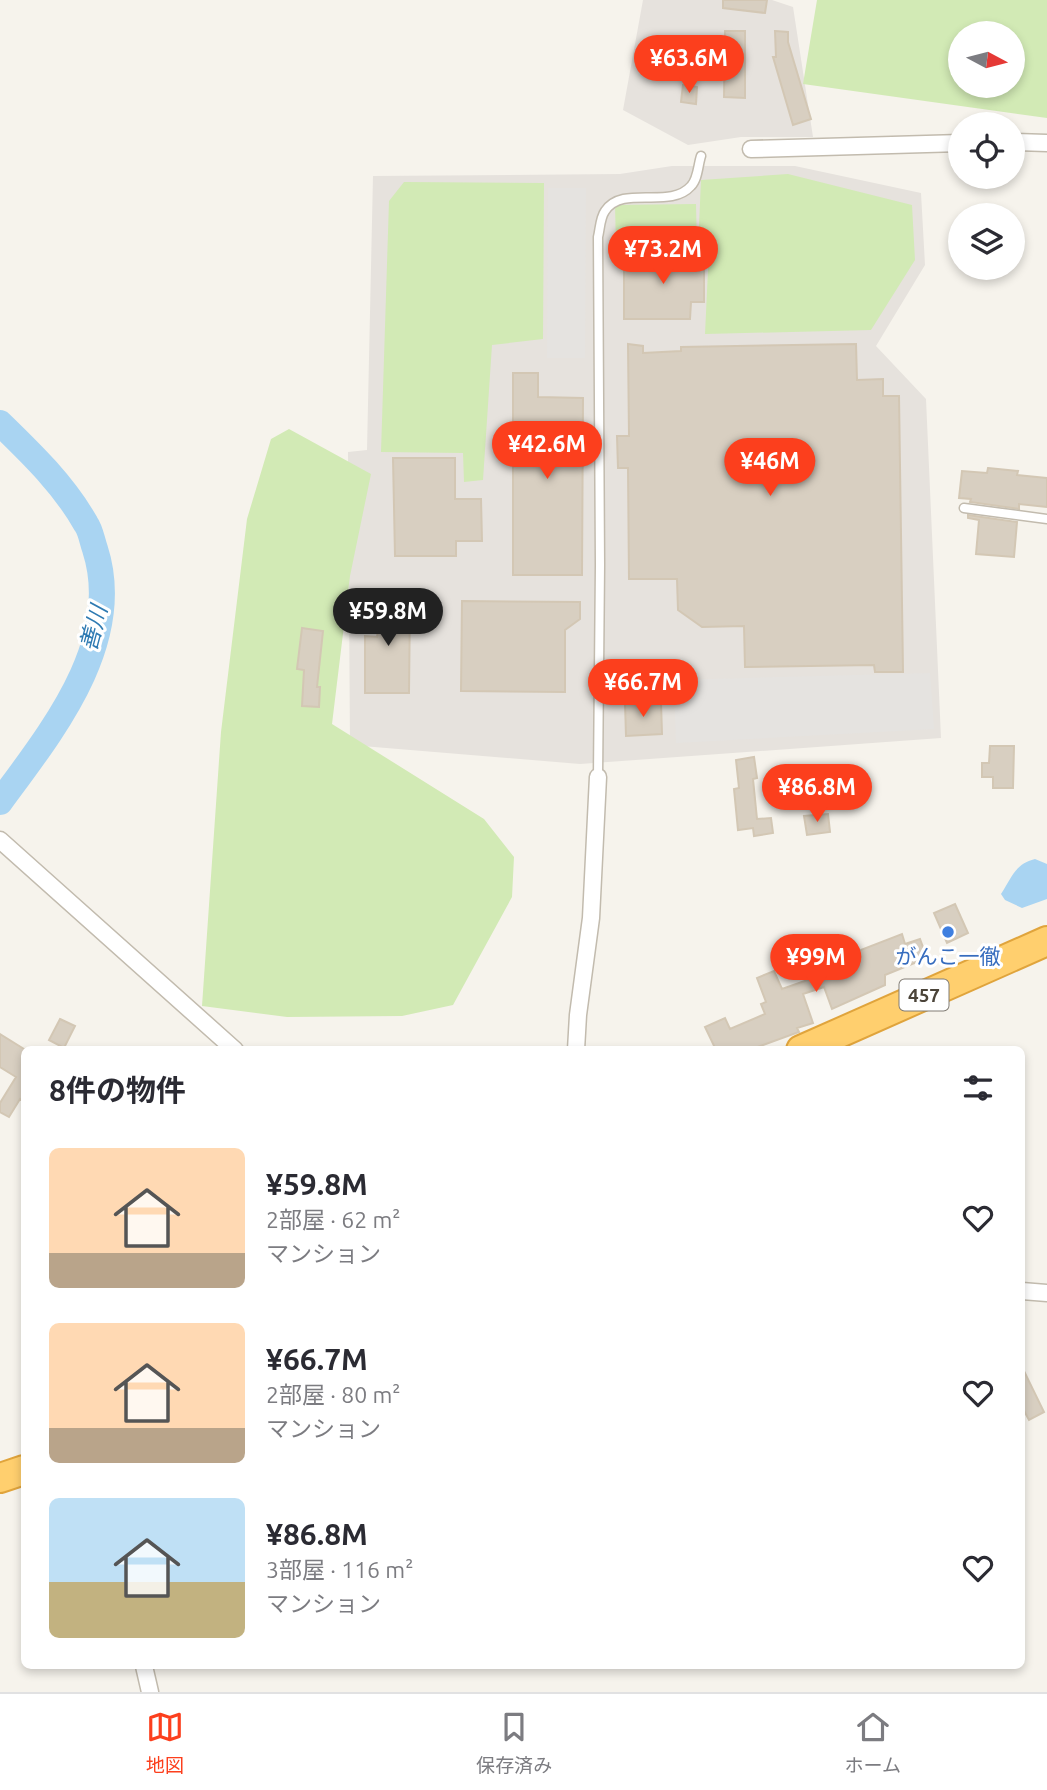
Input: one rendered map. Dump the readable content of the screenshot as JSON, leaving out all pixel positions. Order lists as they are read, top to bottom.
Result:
{
  "streets": {
    "highway": ["457"]
  },
  "water": ["善川"],
  "places": ["がんこ一徹"],
  "north": "right",
  "page": {
    "price": [
      "¥63.6M",
      "¥73.2M",
      "¥42.6M",
      "¥46M",
      "¥59.8M",
      "¥66.7M",
      "¥86.8M",
      "¥99M"
    ],
    "heading": "8件の物件",
    "list": [
      {
        "name": "¥59.8M",
        "note": "2部屋 · 62 m² · マンション"
      },
      {
        "name": "¥66.7M",
        "note": "2部屋 · 80 m² · マンション"
      },
      {
        "name": "¥86.8M",
        "note": "3部屋 · 116 m² · マンション"
      }
    ],
    "tabs": ["地図", "保存済み", "ホーム"]
  }
}
